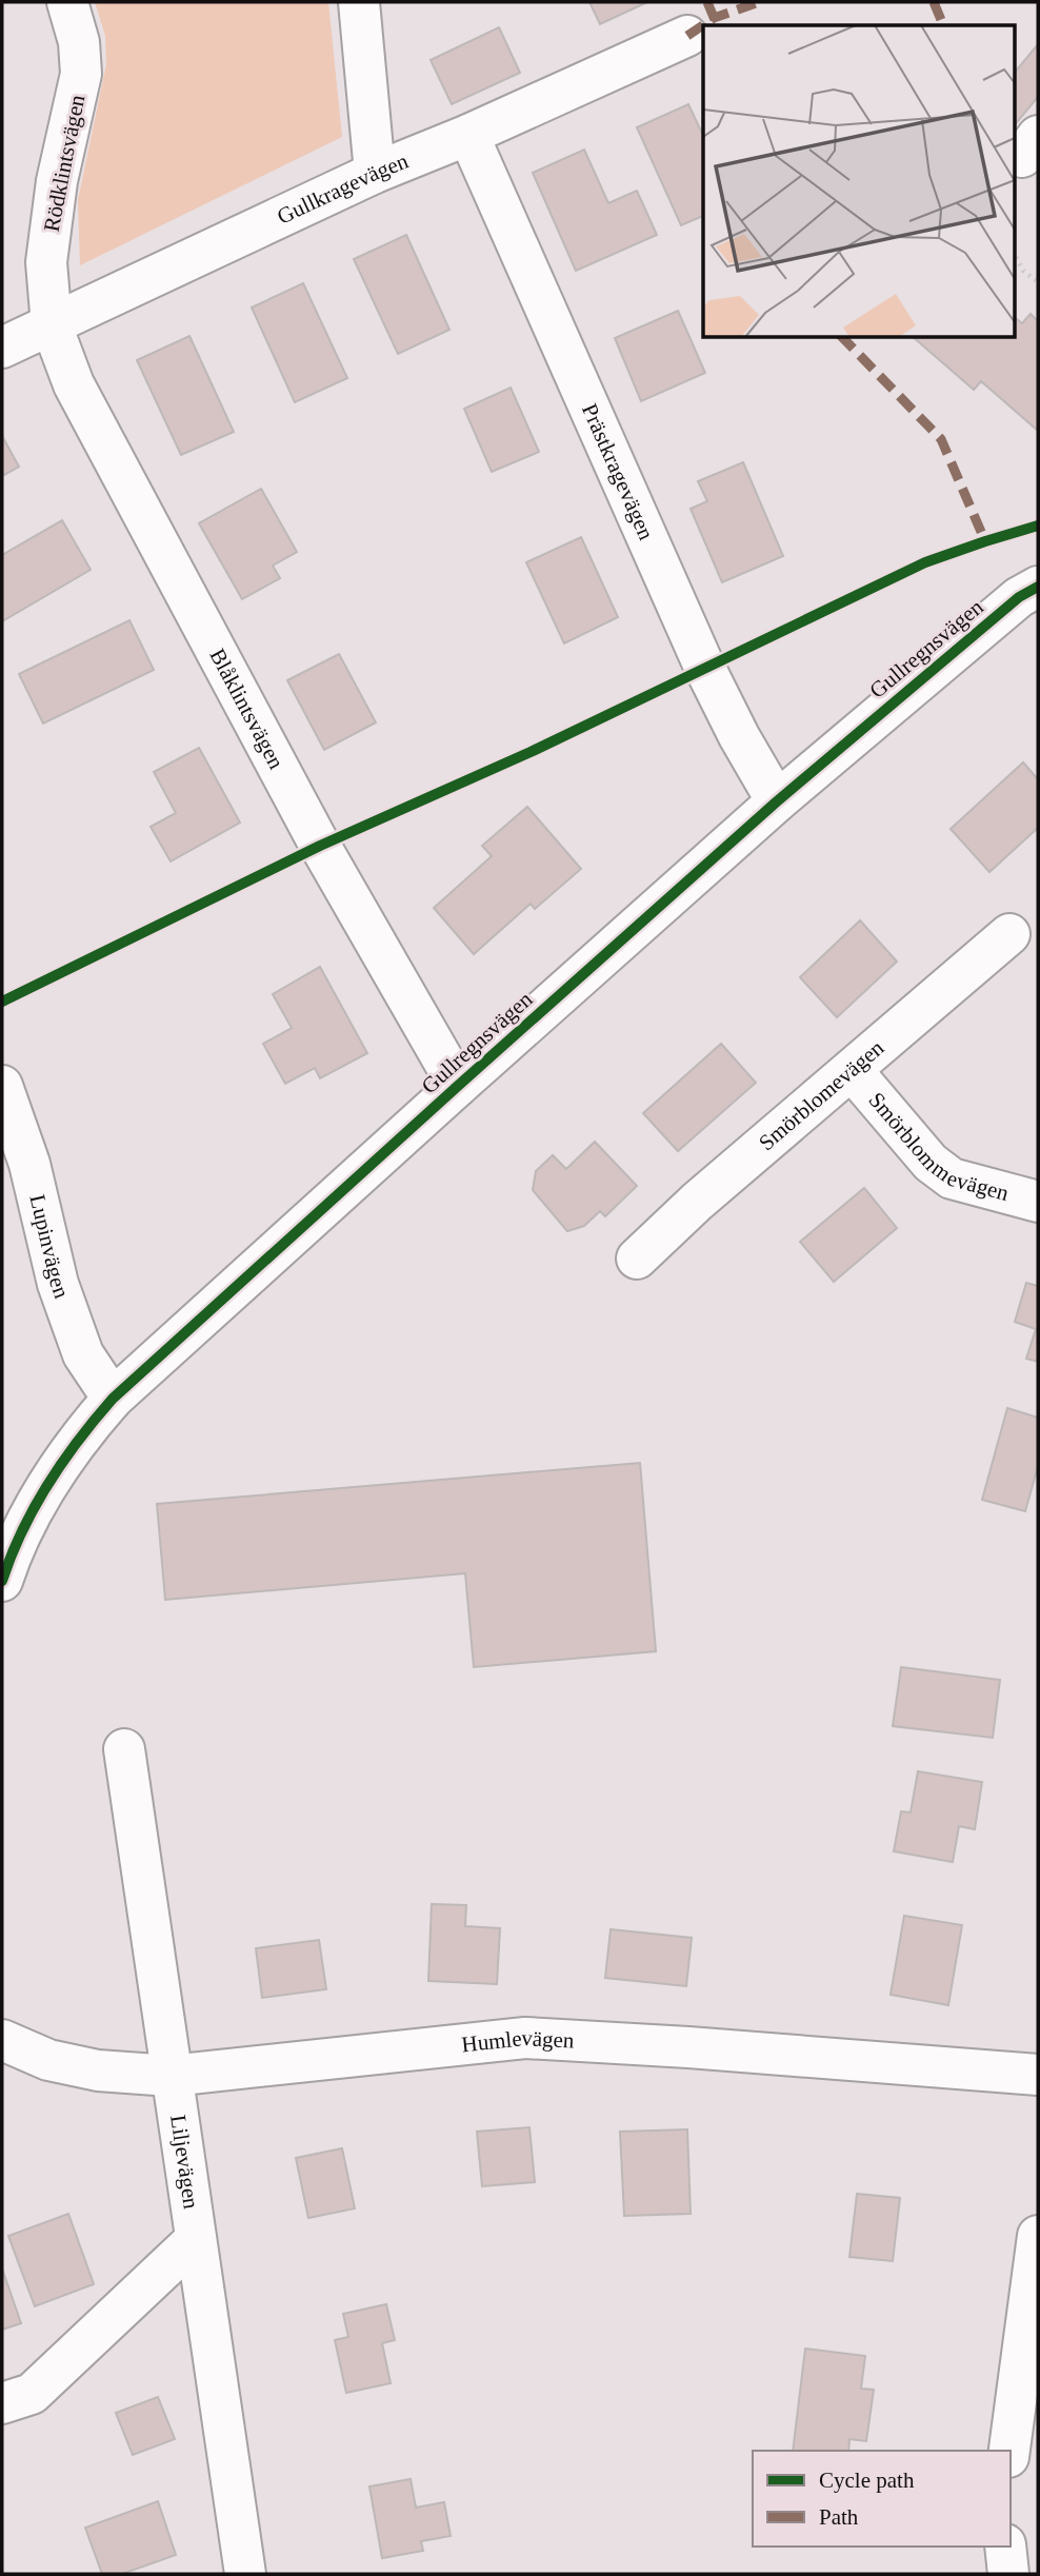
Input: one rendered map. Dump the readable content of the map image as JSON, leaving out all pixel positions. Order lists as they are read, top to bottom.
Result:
{
  "streets": {
    "street": [
      "Rödklintsvägen",
      "Gullkragevägen",
      "Prästkragevägen",
      "Gullregnsvägen",
      "Blåklintsvägen",
      "Smörblomevägen",
      "Smörblommevägen",
      "Lupinvägen",
      "Humlevägen",
      "Liljevägen"
    ]
  },
  "crossings": [
    ["Rödklintsvägen", "Gullkragevägen"],
    ["Rödklintsvägen", "Blåklintsvägen"],
    ["Gullkragevägen", "Prästkragevägen"],
    ["Gullkragevägen", "Blåklintsvägen"],
    ["Prästkragevägen", "Gullregnsvägen"],
    ["Gullregnsvägen", "Blåklintsvägen"],
    ["Gullregnsvägen", "Lupinvägen"],
    ["Smörblomevägen", "Smörblommevägen"],
    ["Humlevägen", "Liljevägen"]
  ],
  "legend": ["Cycle path", "Path"]
}
